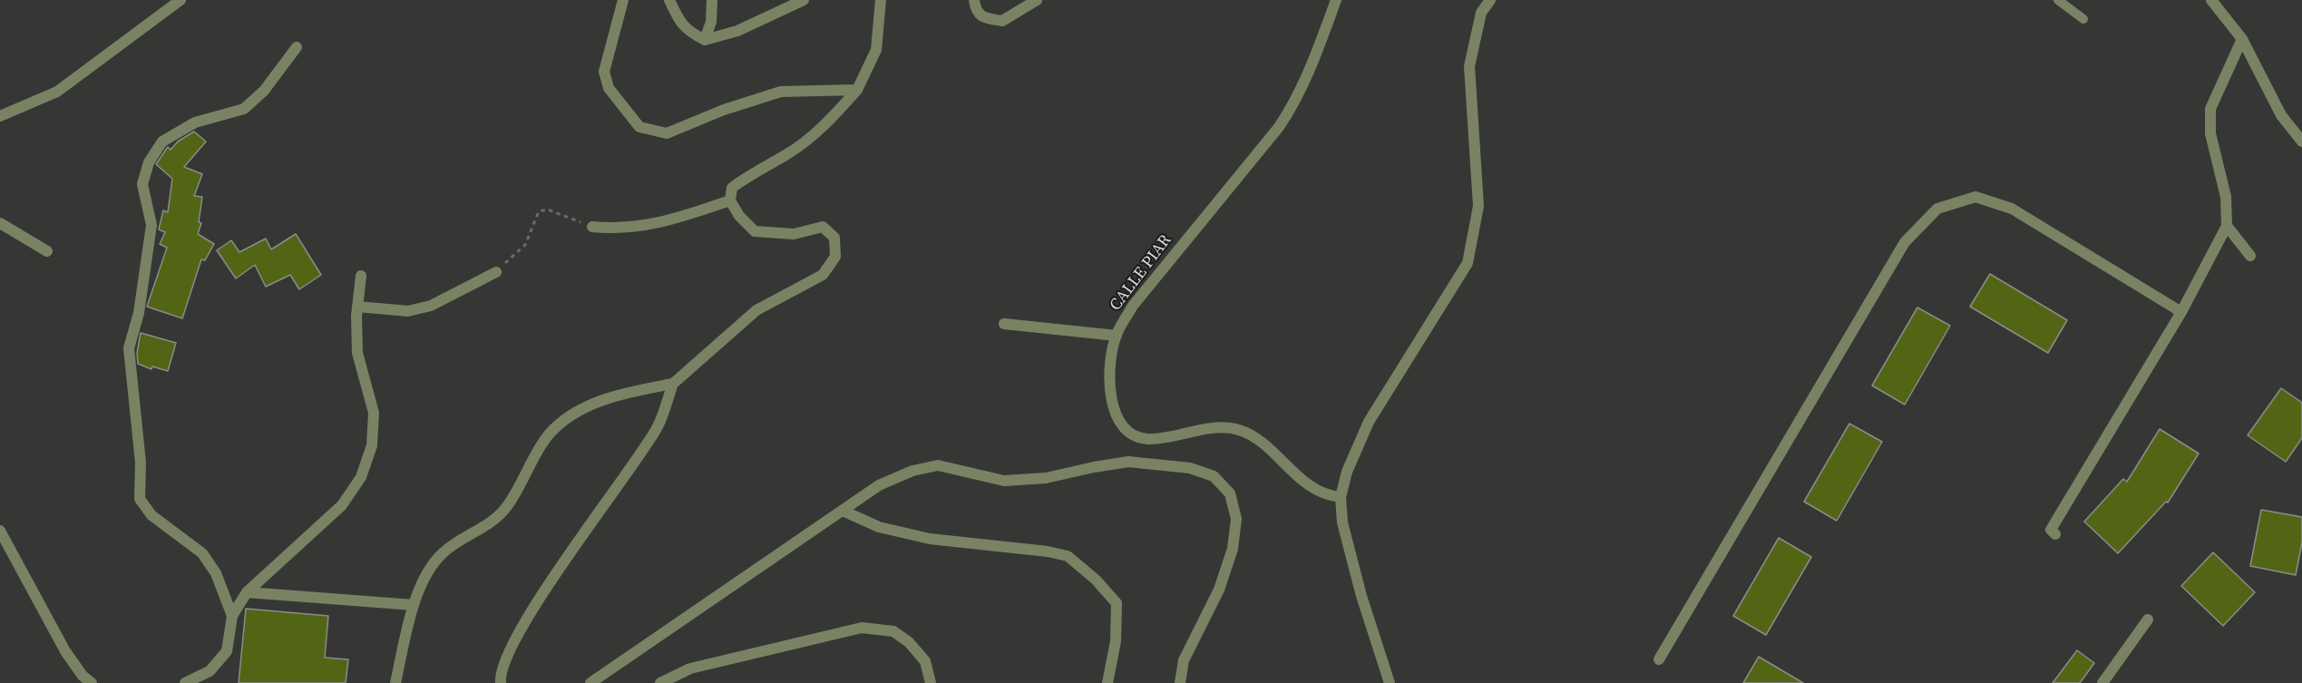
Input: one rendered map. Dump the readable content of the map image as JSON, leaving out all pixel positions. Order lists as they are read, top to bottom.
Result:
{
  "streets": {
    "street": ["CALLE PIAR"]
  }
}
